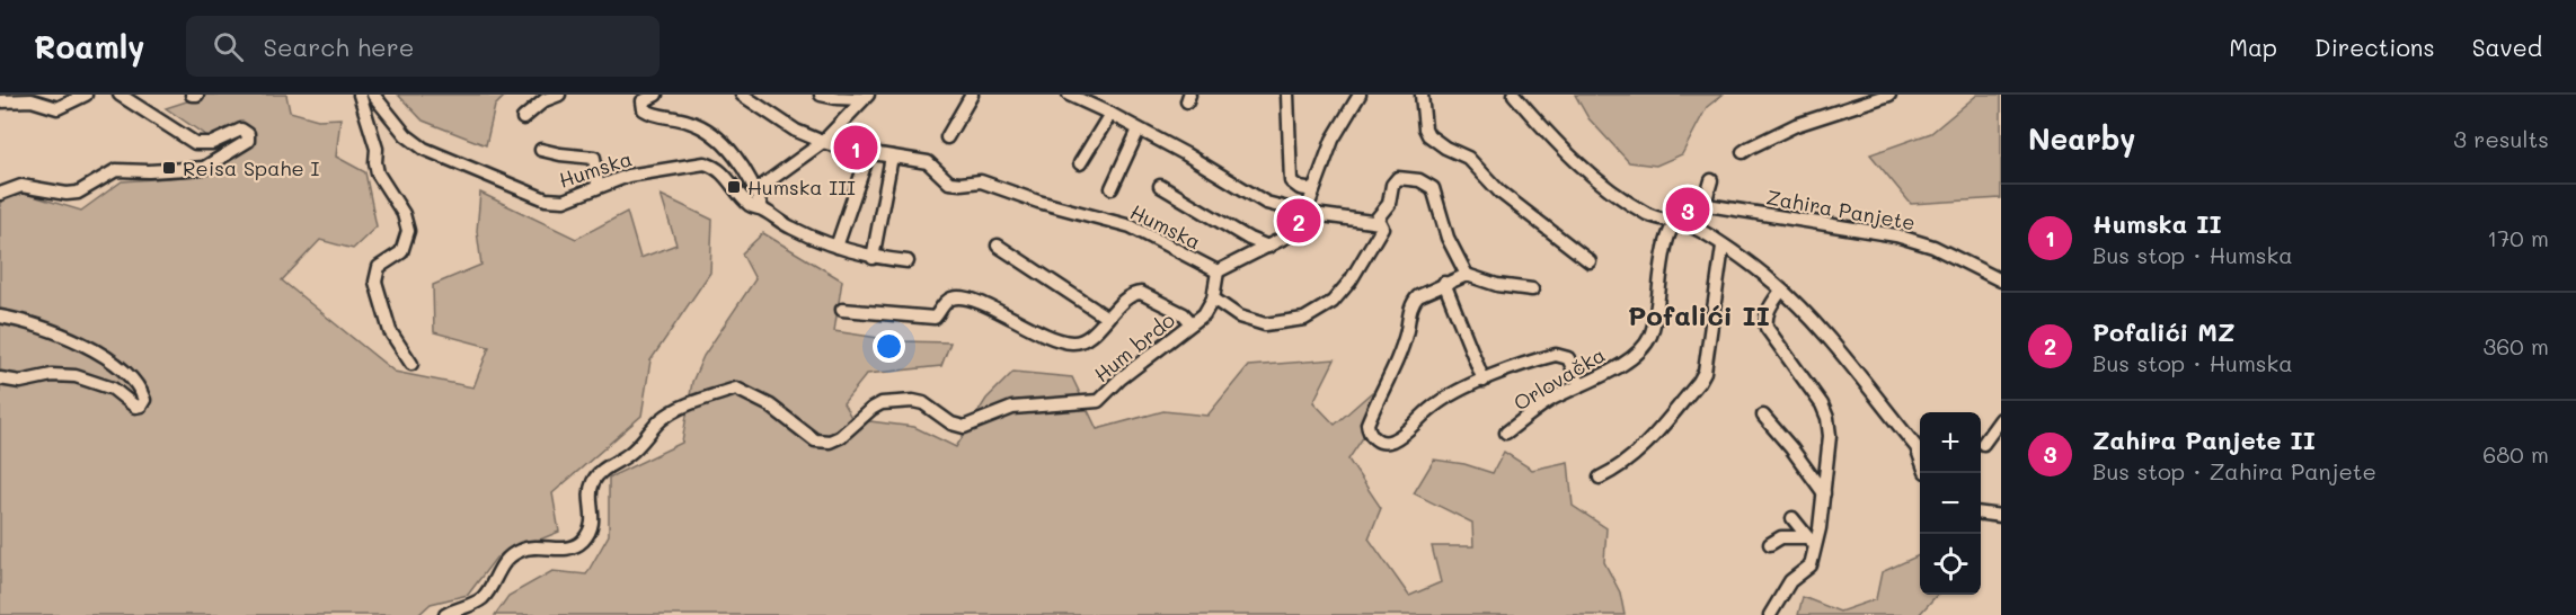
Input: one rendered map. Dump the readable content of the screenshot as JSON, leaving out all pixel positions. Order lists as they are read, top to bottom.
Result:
{
  "streets": {
    "street": [
      "Humska",
      "Zahira Panjete",
      "Hum brdo",
      "Orlovačka"
    ]
  },
  "districts": ["Pofalići II"],
  "places": {
    "transit": ["Reisa Spahe I", "Humska III"]
  },
  "page": {
    "header": "Roamly",
    "search": "Search here",
    "nav": ["Map", "Directions", "Saved"],
    "heading": ["Nearby", "3 results"],
    "pins": ["1", "3", "2"],
    "list": [
      {
        "mark": "1",
        "name": "Humska II",
        "note": "Bus stop · Humska",
        "value": "170 m"
      },
      {
        "mark": "2",
        "name": "Pofalići MZ",
        "note": "Bus stop · Humska",
        "value": "360 m"
      },
      {
        "mark": "3",
        "name": "Zahira Panjete II",
        "note": "Bus stop · Zahira Panjete",
        "value": "680 m"
      }
    ],
    "map_buttons": ["+", "−"]
  }
}
